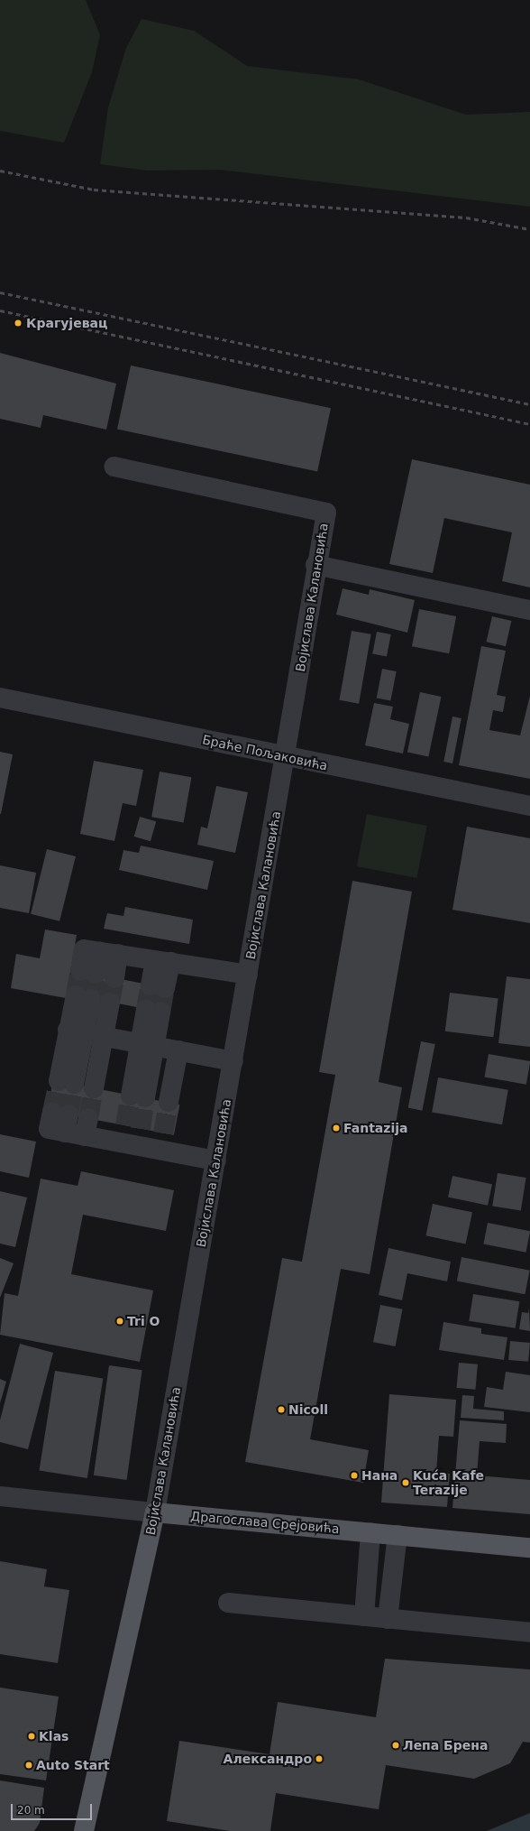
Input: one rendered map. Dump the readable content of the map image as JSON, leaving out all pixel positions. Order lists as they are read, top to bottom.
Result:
{
  "streets": {
    "main road": ["Војислава Калановића", "Драгослава Срејовића"],
    "street": ["Браће Пољаковића"]
  },
  "crossings": [
    ["Војислава Калановића", "Браће Пољаковића"],
    ["Војислава Калановића", "Драгослава Срејовића"]
  ],
  "places": [
    "Крагујевац",
    "Fantazija",
    "Tri O",
    "Nicoll",
    "Нана",
    "Kuća Kafe Terazije",
    "Klas",
    "Лепа Брена",
    "Александро",
    "Auto Start"
  ],
  "scale_bar": "20 m"
}
